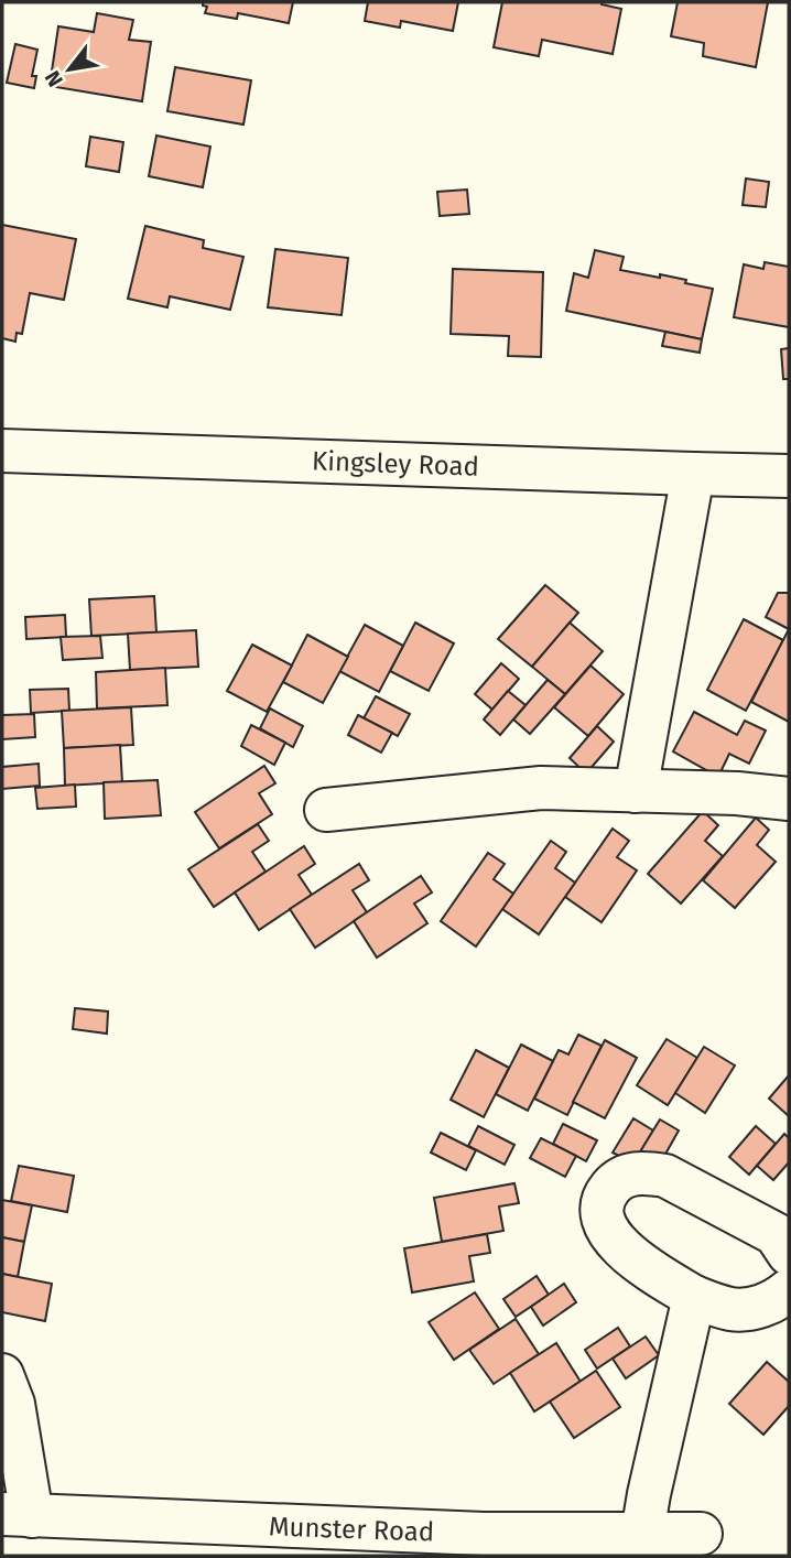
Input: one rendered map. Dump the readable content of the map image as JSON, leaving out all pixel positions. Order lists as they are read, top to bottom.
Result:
{
  "streets": {
    "street": ["Kingsley Road", "Munster Road"]
  },
  "north": "bottom left"
}
